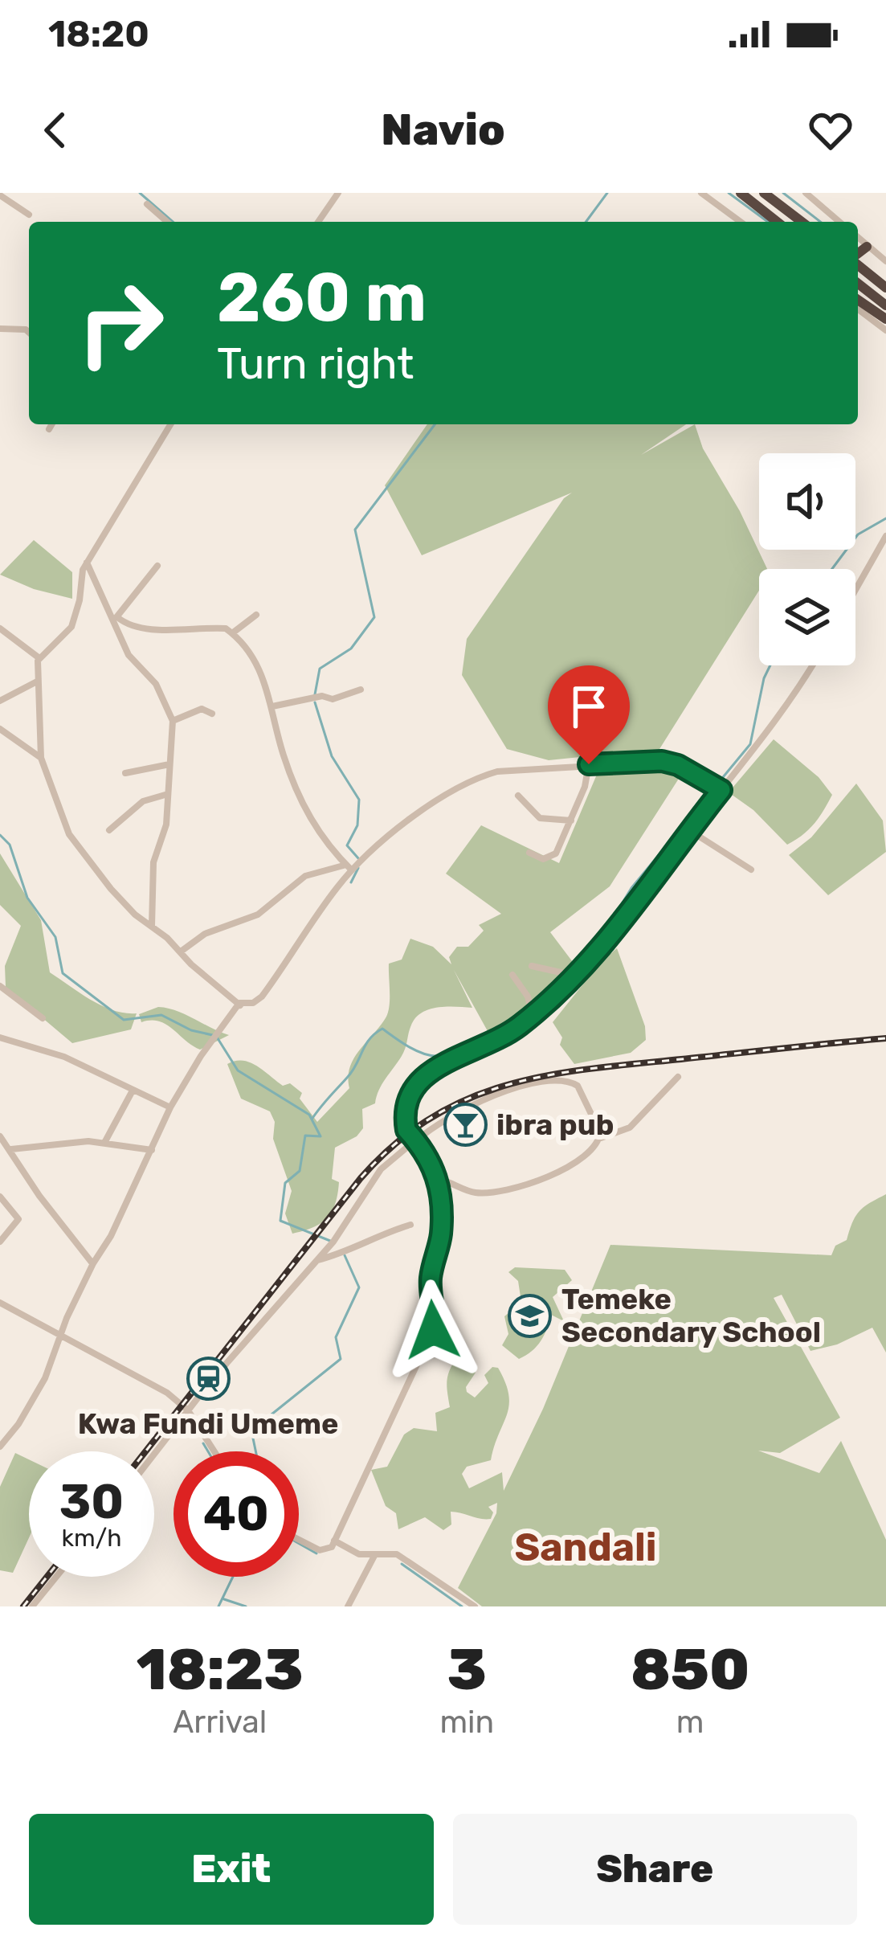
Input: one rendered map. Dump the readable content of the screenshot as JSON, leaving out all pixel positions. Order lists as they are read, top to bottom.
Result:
{
  "districts": ["Sandali"],
  "places": {
    "bar": ["ibra pub"],
    "school or university": ["Temeke Secondary School"],
    "station": ["Kwa Fundi Umeme"]
  },
  "page": {
    "status": "18:20",
    "header": "Navio",
    "turn": ["260 m", "Turn right"],
    "speed": "30 km/h",
    "limit": "40",
    "eta": [
      "18:23",
      "Arrival",
      "3",
      "min",
      "850",
      "m"
    ],
    "buttons": ["Exit", "Share"]
  }
}
